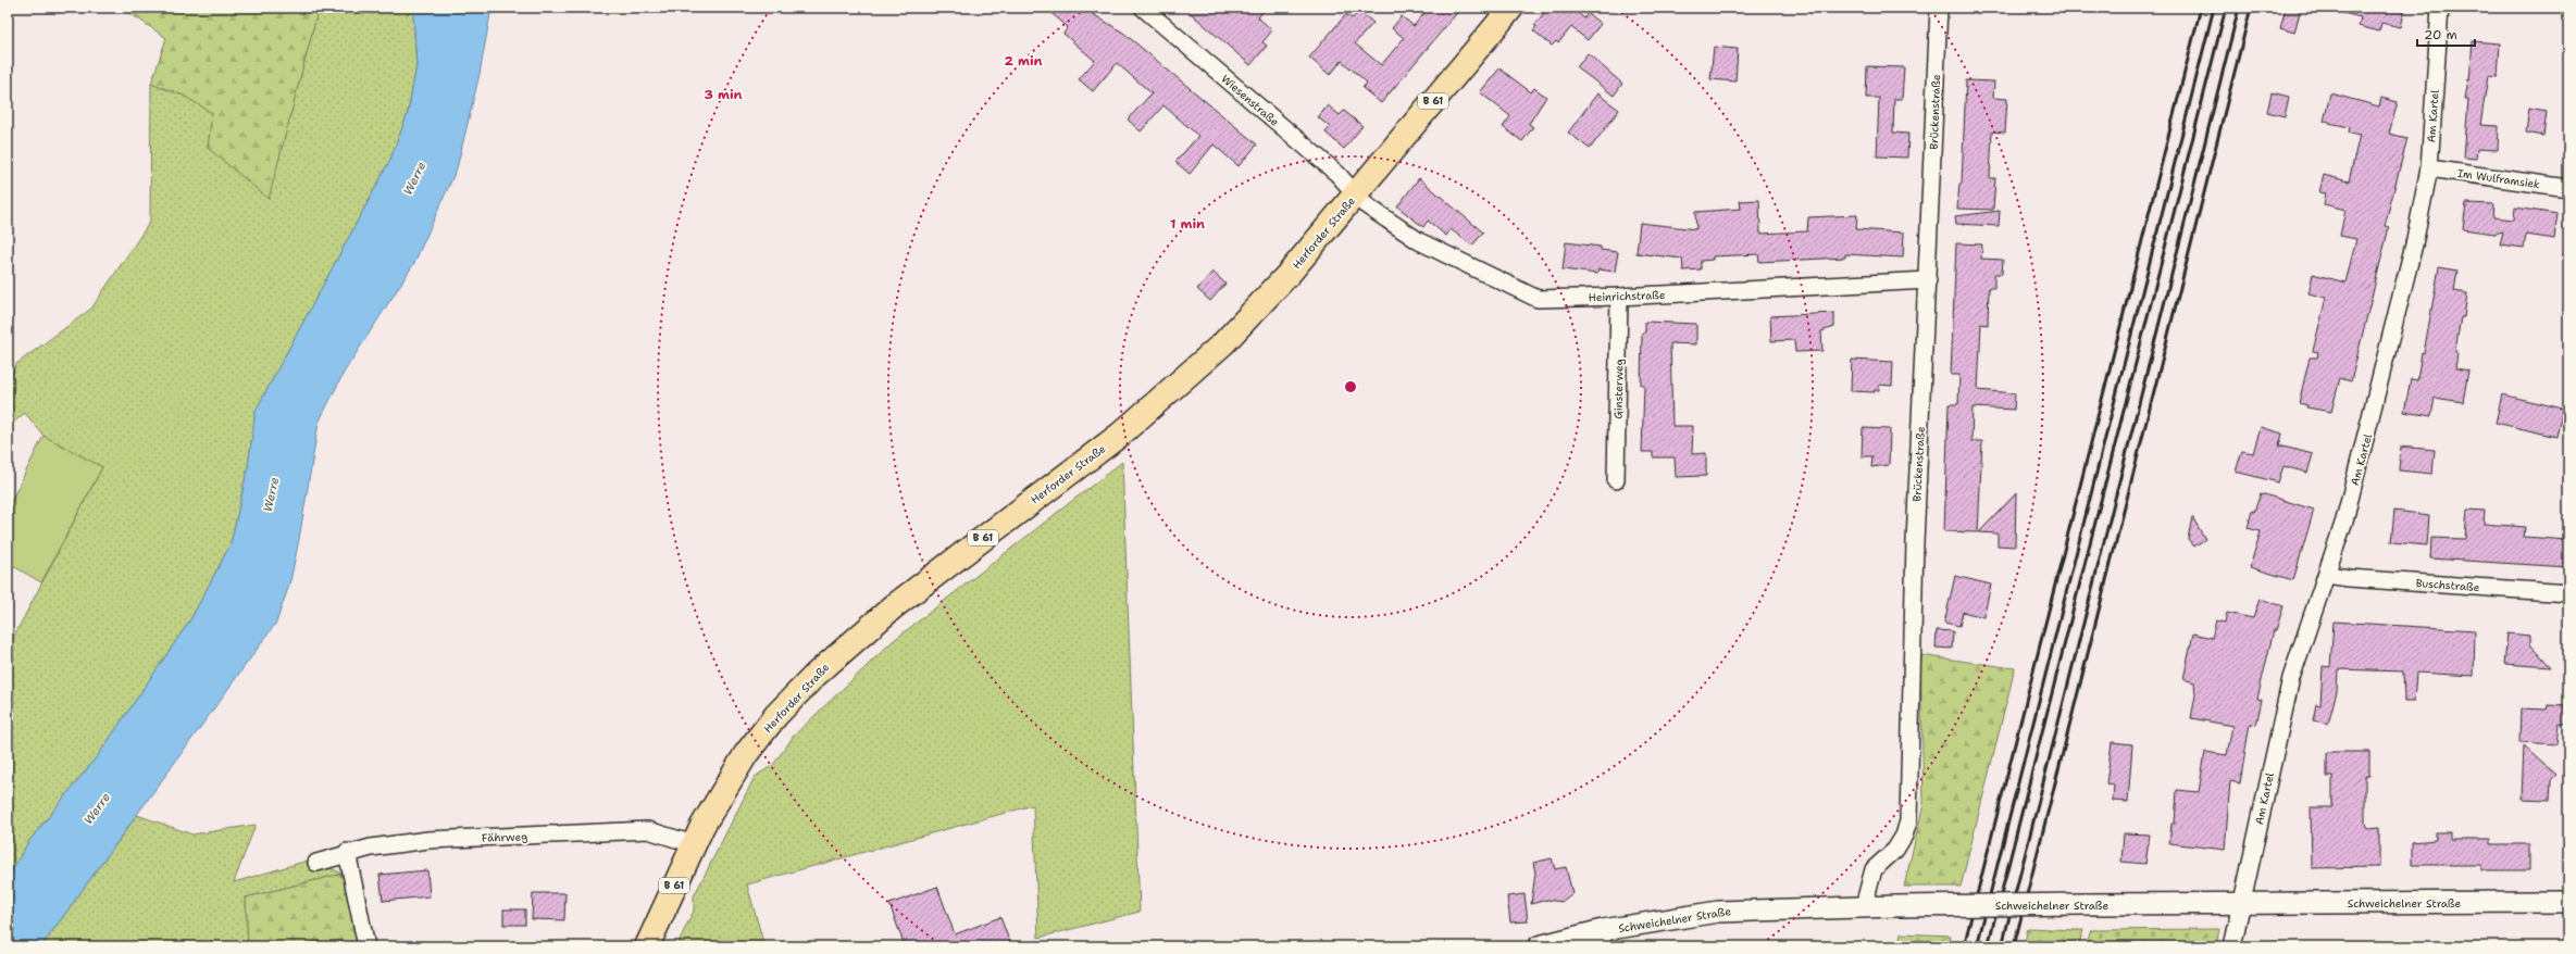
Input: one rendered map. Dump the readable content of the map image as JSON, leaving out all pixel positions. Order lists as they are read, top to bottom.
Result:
{
  "streets": {
    "main road": ["B 61", "Herforder Straße"],
    "street": [
      "Wiesenstraße",
      "Brückenstraße",
      "Am Kartel",
      "Im Wulframsiek",
      "Heinrichstraße",
      "Ginsterweg",
      "Buschstraße",
      "Fährweg",
      "Schweichelner Straße"
    ]
  },
  "crossings": [
    ["Wiesenstraße", "Herforder Straße"],
    ["Wiesenstraße", "Heinrichstraße"],
    ["Brückenstraße", "Heinrichstraße"],
    ["Brückenstraße", "Schweichelner Straße"],
    ["Am Kartel", "Im Wulframsiek"],
    ["Am Kartel", "Buschstraße"],
    ["Am Kartel", "Schweichelner Straße"],
    ["Herforder Straße", "Heinrichstraße"],
    ["Herforder Straße", "Fährweg"],
    ["Heinrichstraße", "Ginsterweg"]
  ],
  "water": ["Werre"],
  "scale_bar": "20 m",
  "rings": ["2 min", "3 min", "1 min"]
}
